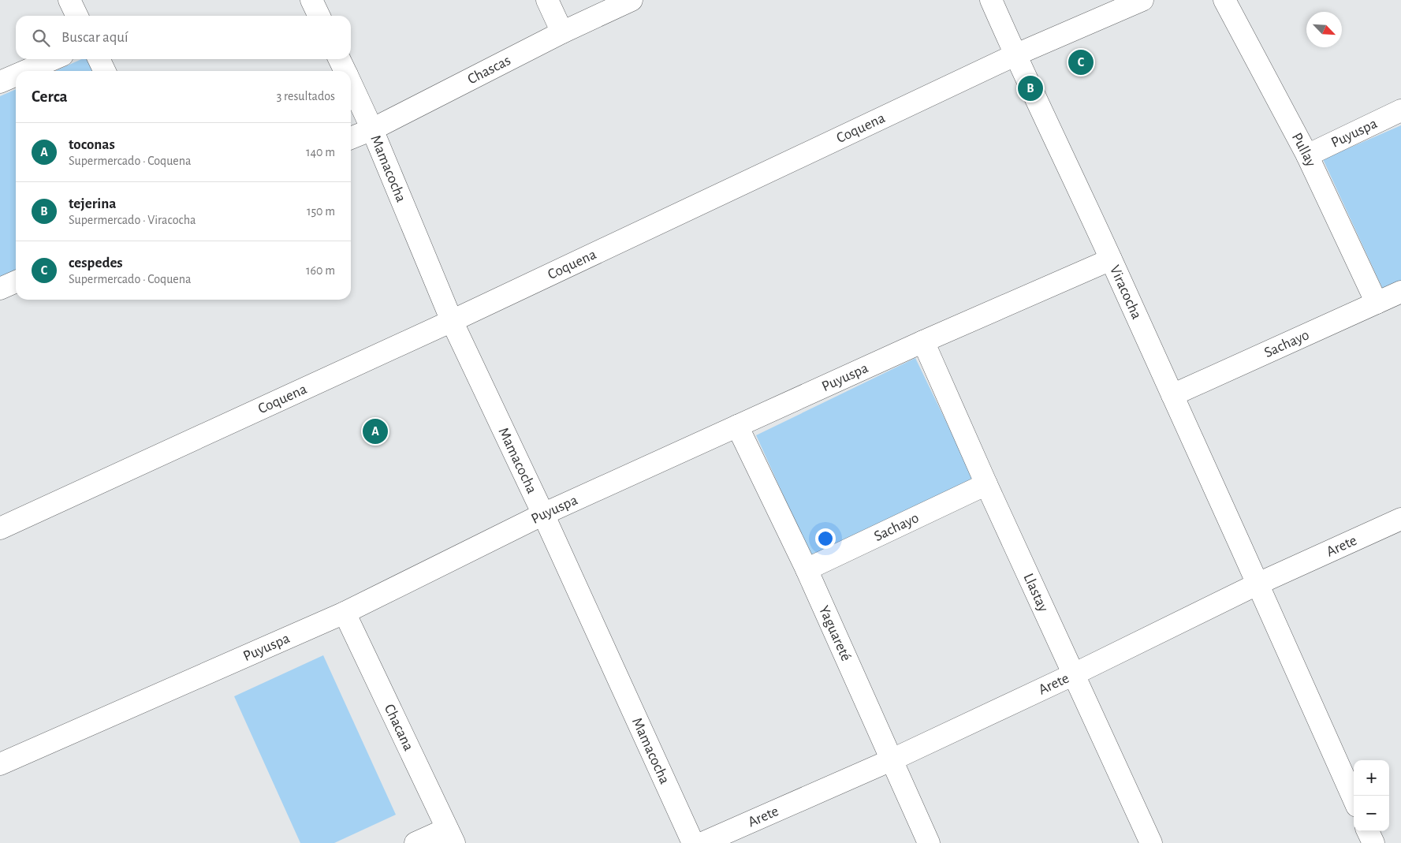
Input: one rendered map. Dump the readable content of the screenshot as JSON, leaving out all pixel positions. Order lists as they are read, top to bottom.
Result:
{
  "streets": {
    "street": [
      "Chascas",
      "Coquena",
      "Puyuspa",
      "Pullay",
      "Mamacocha",
      "Viracocha",
      "Sachayo",
      "Arete",
      "Llastay",
      "Yaguareté",
      "Chacana"
    ]
  },
  "crossings": [
    ["Chascas", "Mamacocha"],
    ["Coquena", "Mamacocha"],
    ["Coquena", "Viracocha"],
    ["Puyuspa", "Pullay"],
    ["Puyuspa", "Mamacocha"],
    ["Puyuspa", "Viracocha"],
    ["Puyuspa", "Llastay"],
    ["Puyuspa", "Yaguareté"],
    ["Puyuspa", "Chacana"],
    ["Pullay", "Sachayo"],
    ["Viracocha", "Sachayo"],
    ["Viracocha", "Arete"],
    ["Sachayo", "Llastay"],
    ["Sachayo", "Yaguareté"],
    ["Arete", "Llastay"],
    ["Arete", "Yaguareté"]
  ],
  "north": "bottom right",
  "page": {
    "search": "Buscar aquí",
    "pins": ["C", "B", "A"],
    "heading": ["Cerca", "3 resultados"],
    "list": [
      {
        "mark": "A",
        "name": "toconas",
        "note": "Supermercado · Coquena",
        "value": "140 m"
      },
      {
        "mark": "B",
        "name": "tejerina",
        "note": "Supermercado · Viracocha",
        "value": "150 m"
      },
      {
        "mark": "C",
        "name": "cespedes",
        "note": "Supermercado · Coquena",
        "value": "160 m"
      }
    ],
    "map_buttons": ["+", "−"]
  }
}
